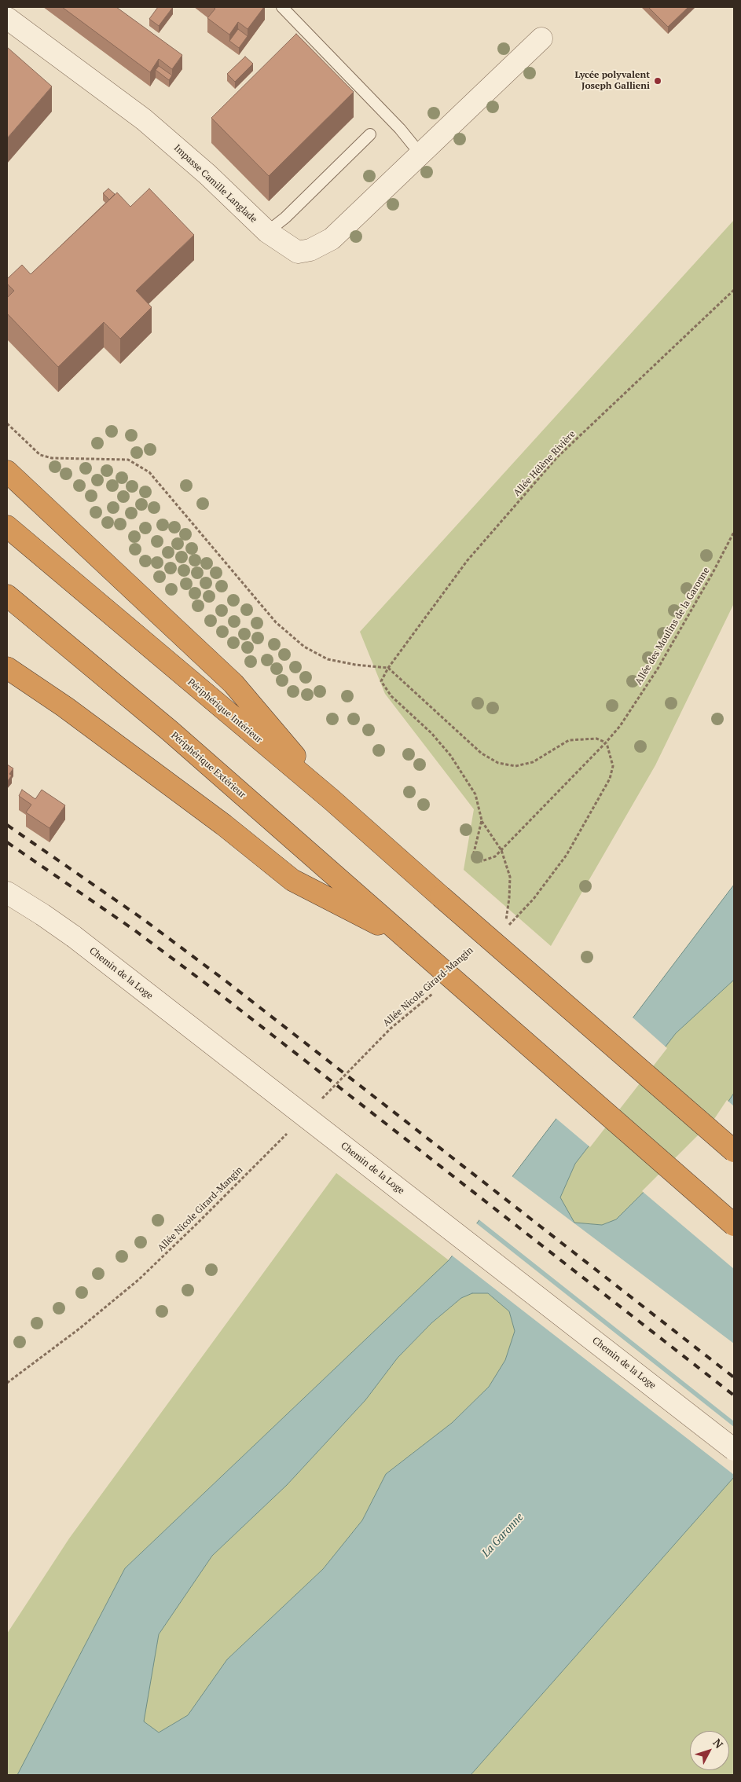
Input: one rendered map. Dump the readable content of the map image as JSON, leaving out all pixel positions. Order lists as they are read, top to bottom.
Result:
{
  "streets": {
    "highway": ["Périphérique Intérieur", "Périphérique Extérieur"],
    "street": ["Impasse Camille Langlade", "Chemin de la Loge"],
    "path": ["Allée Hélène Rivière", "Allée des Moulins de la Garonne", "Allée Nicole Girard-Mangin"]
  },
  "water": ["La Garonne"],
  "places": ["Lycée polyvalent Joseph Gallieni"],
  "north": "top right"
}
